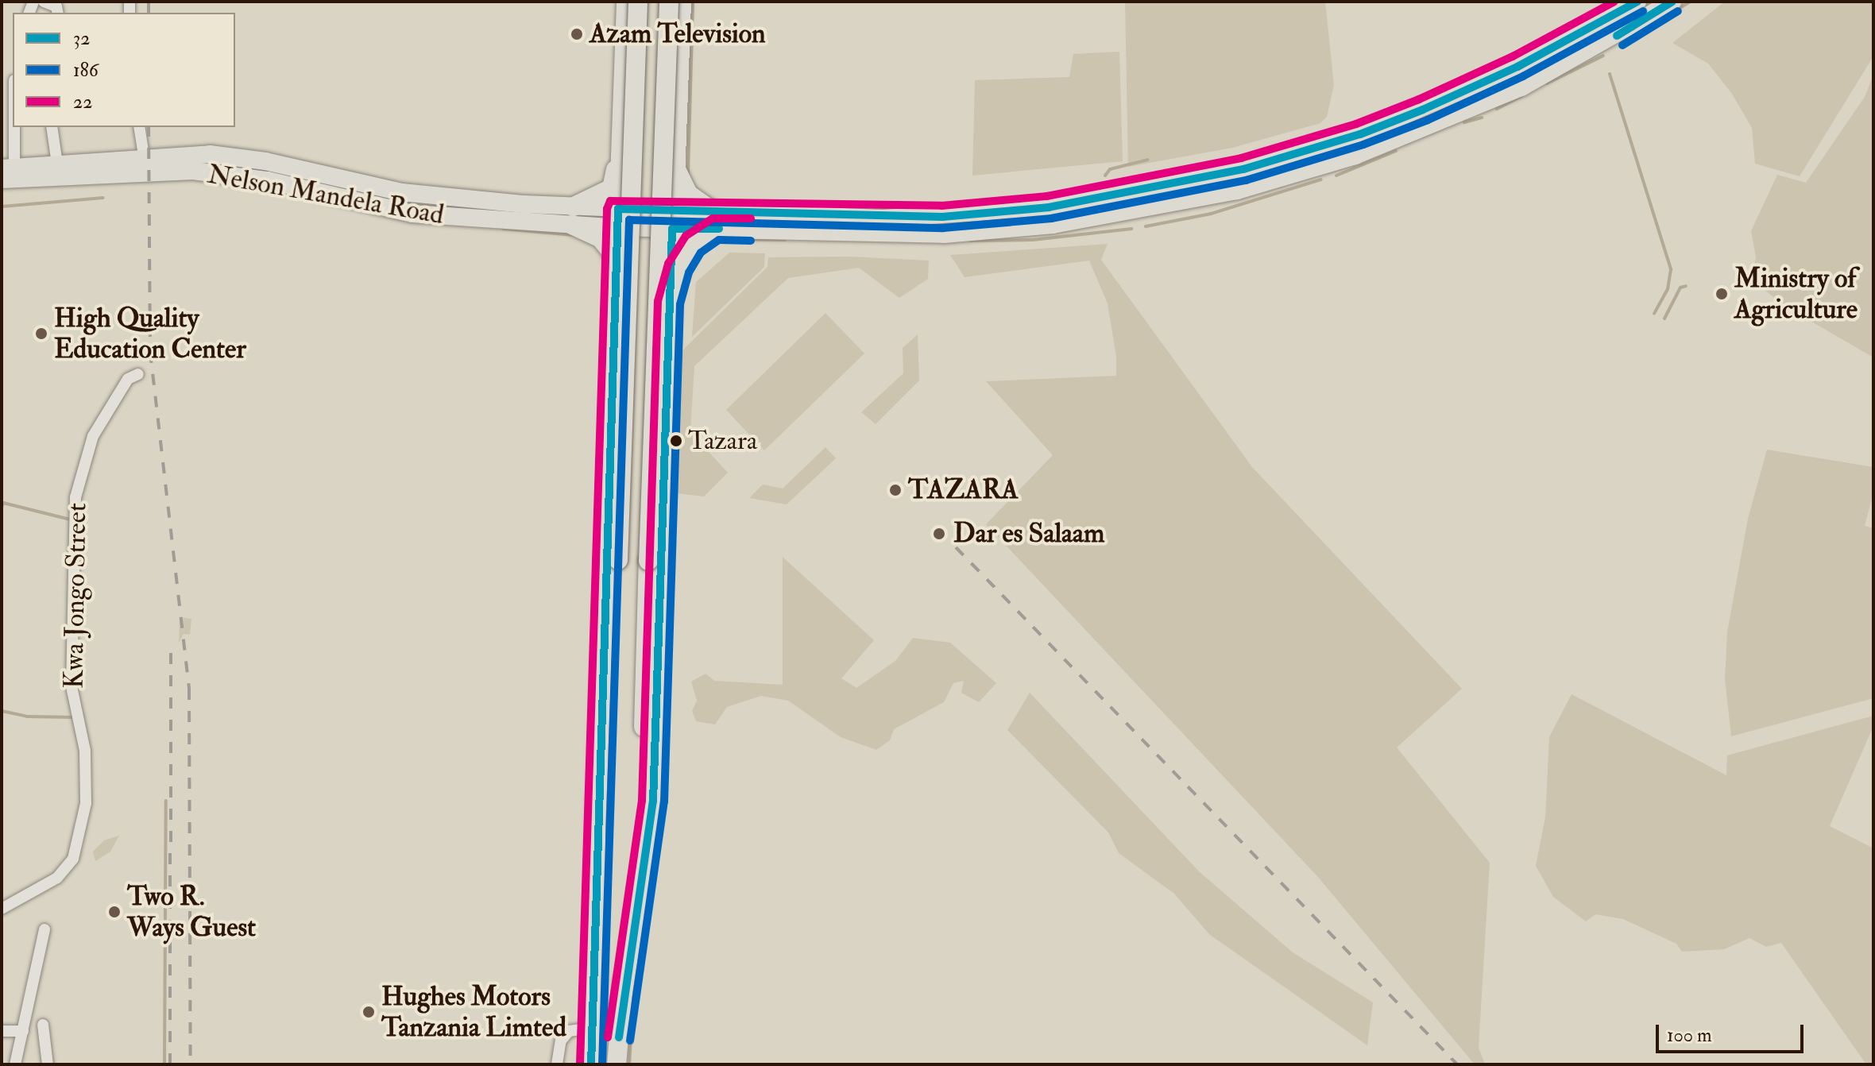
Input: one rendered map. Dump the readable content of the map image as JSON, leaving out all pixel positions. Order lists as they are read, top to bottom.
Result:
{
  "streets": {
    "main road": ["Nelson Mandela Road"],
    "street": ["Kwa Jongo Street"]
  },
  "places": [
    "Azam Television",
    "Ministry of Agriculture",
    "High Quality Education Center",
    "Tazara",
    "TAZARA",
    "Dar es Salaam",
    "Two R. Ways Guest",
    "Hughes Motors Tanzania Limted"
  ],
  "lines": ["transit line 32", "transit line 22", "transit line 186"],
  "legend": ["32", "186", "22"],
  "scale_bar": "100 m"
}
